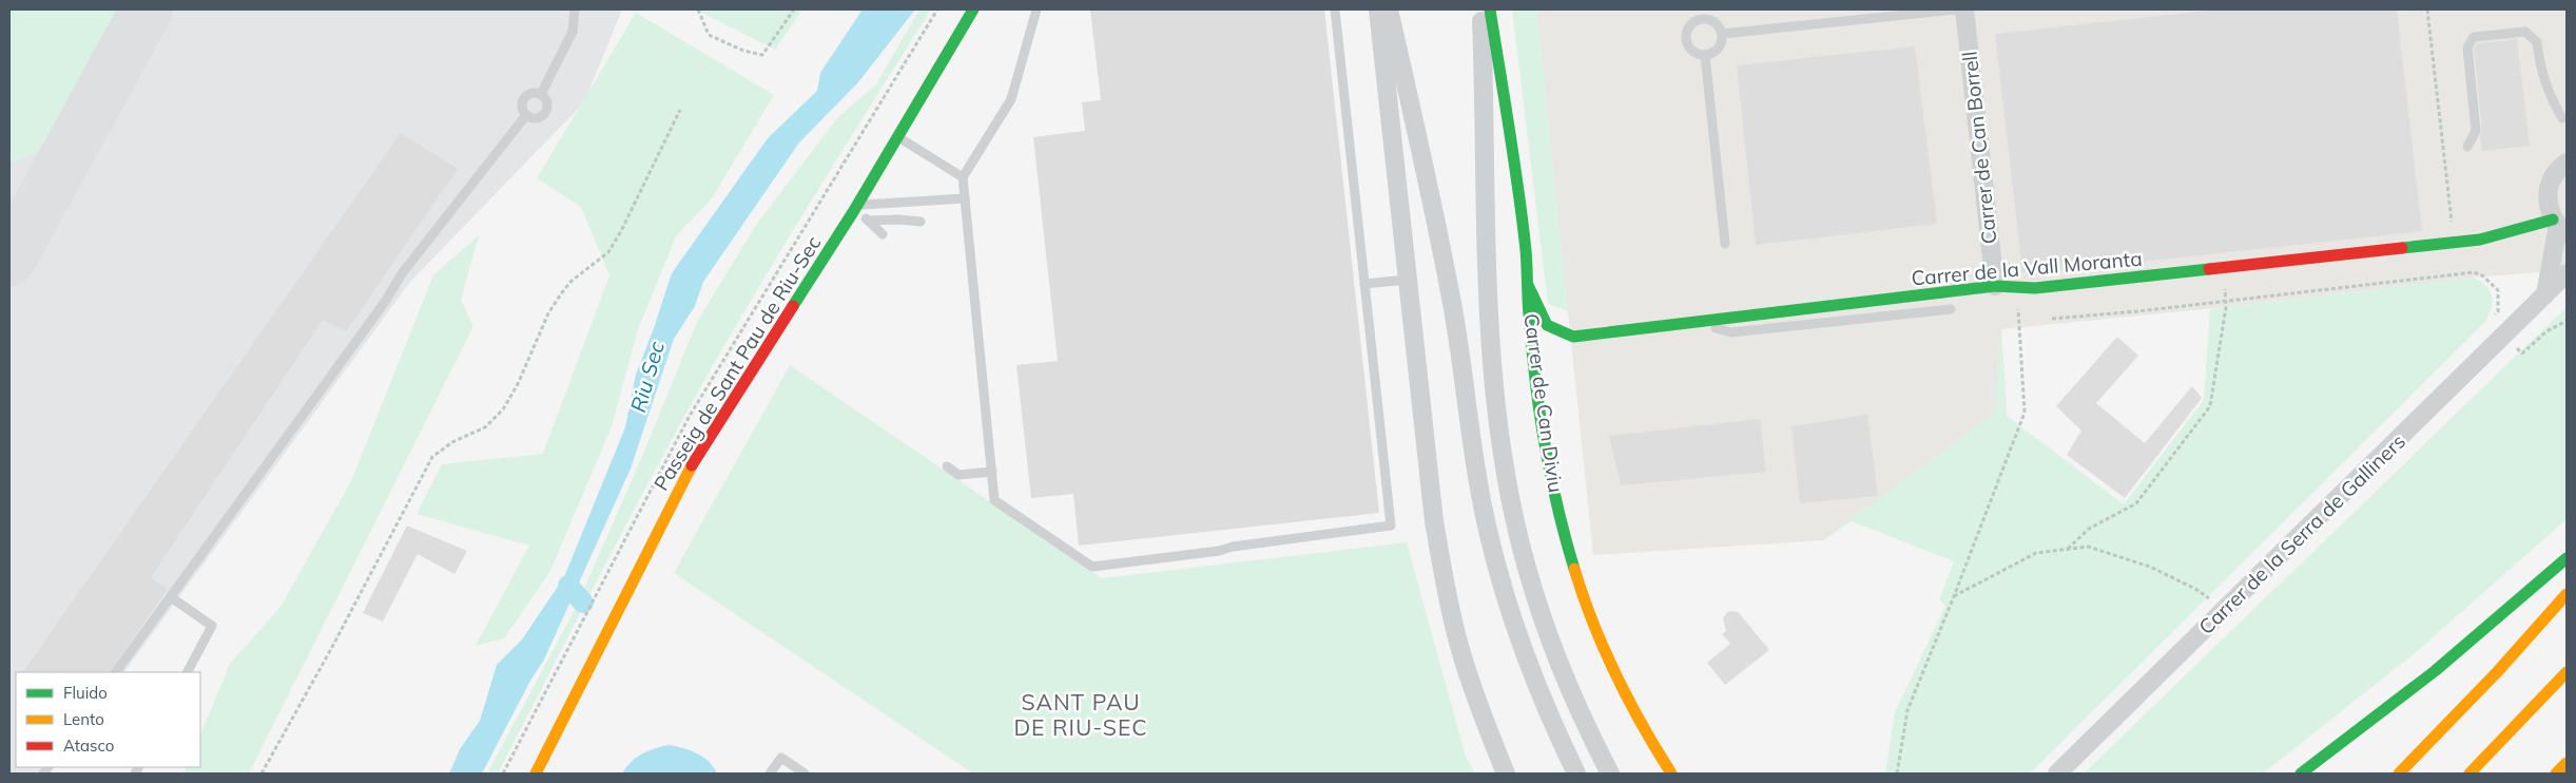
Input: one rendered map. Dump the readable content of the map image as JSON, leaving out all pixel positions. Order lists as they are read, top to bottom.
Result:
{
  "streets": {
    "main road": ["Carrer de la Vall Moranta", "Passeig de Sant Pau de Riu-Sec", "Carrer de Can Diviu"],
    "street": ["Carrer de Can Borrell", "Carrer de la Serra de Galliners"]
  },
  "crossings": [
    ["Carrer de Can Borrell", "Carrer de la Vall Moranta"],
    ["Carrer de la Vall Moranta", "Carrer de Can Diviu"]
  ],
  "districts": ["SANT PAU DE RIU-SEC"],
  "water": ["Riu Sec"],
  "legend": ["Fluido", "Lento", "Atasco"]
}
